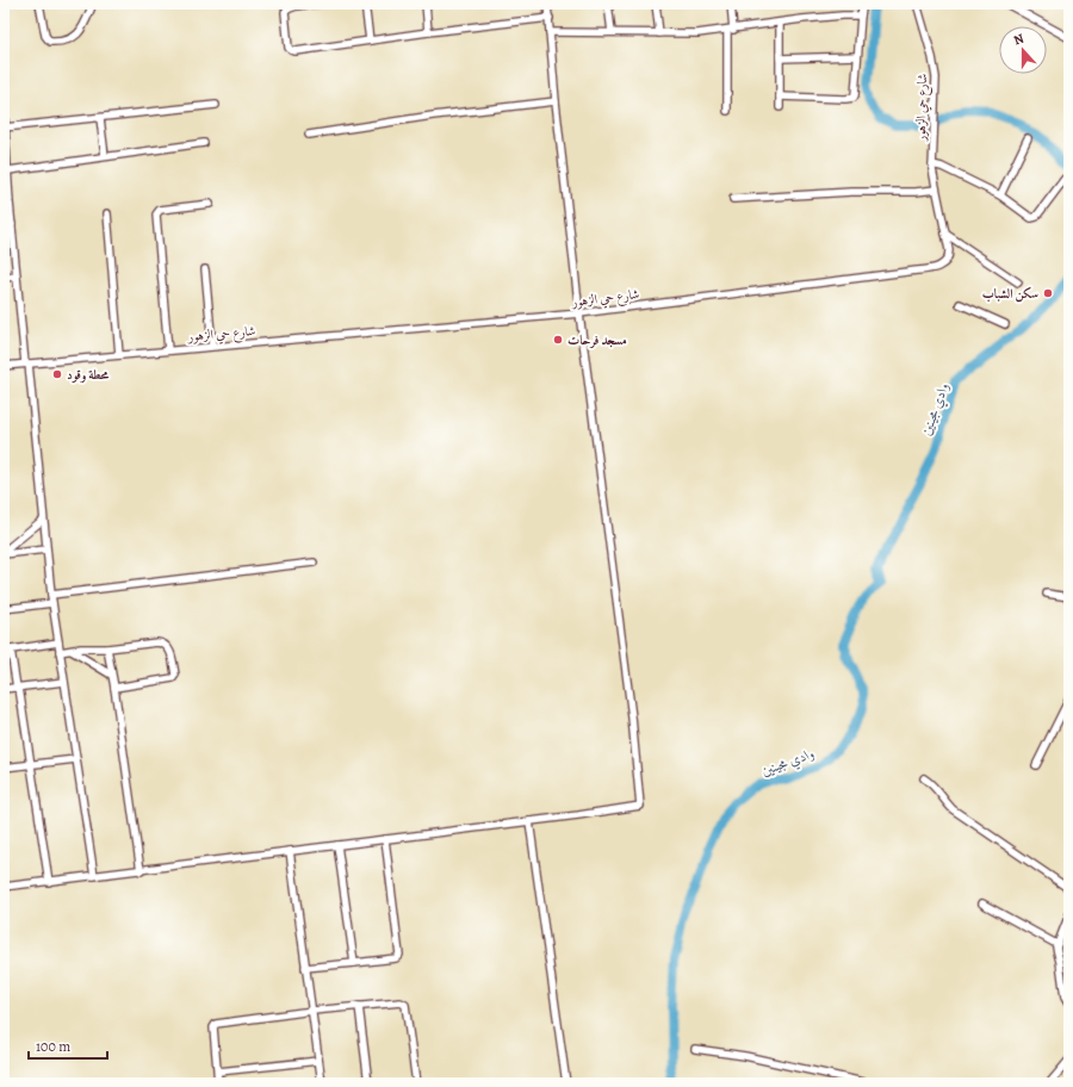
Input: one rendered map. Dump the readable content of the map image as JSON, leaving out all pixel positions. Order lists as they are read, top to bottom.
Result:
{
  "streets": {
    "street": ["شارع حي الزهور"]
  },
  "water": ["وادي مجينين"],
  "places": ["سكن الشباب", "مسجد فرحات", "محطة وقود"],
  "scale_bar": "100 m",
  "north": "top"
}
